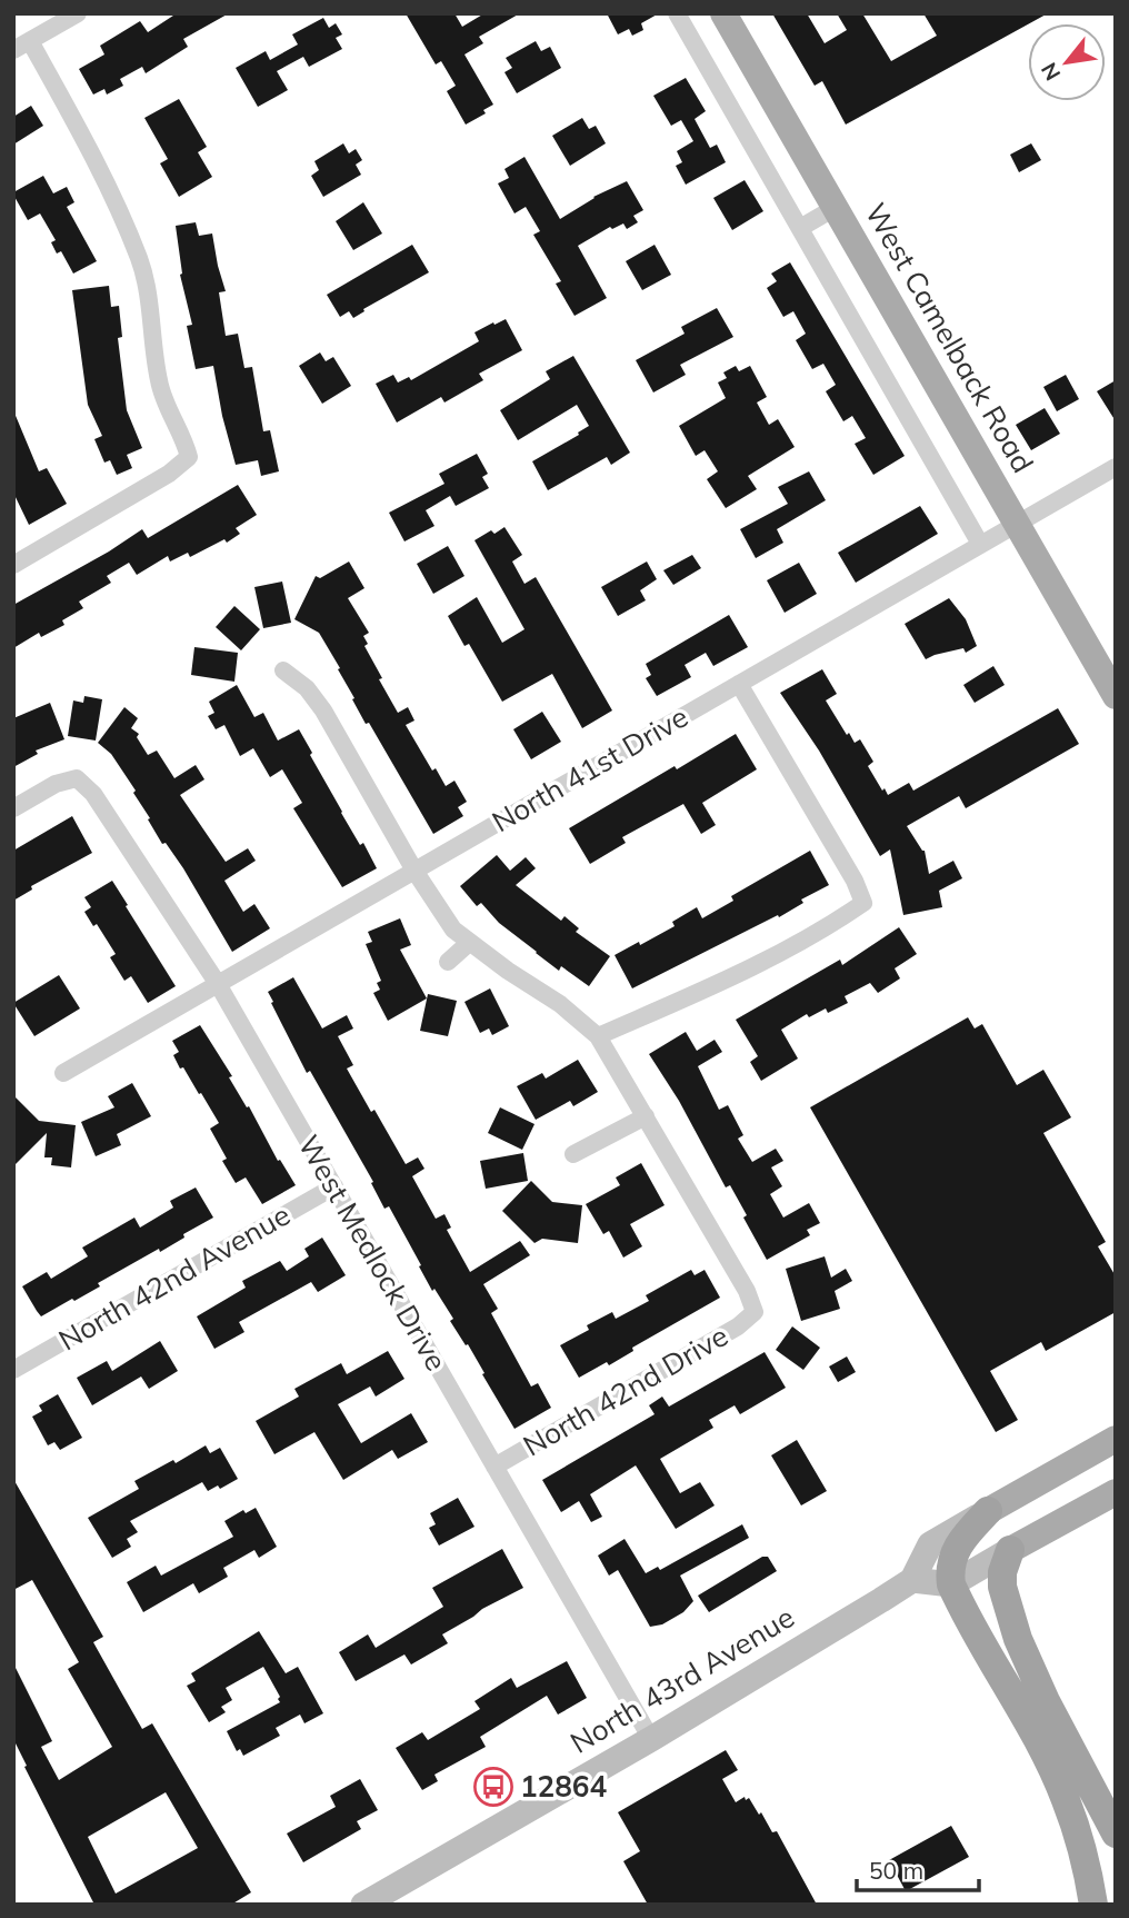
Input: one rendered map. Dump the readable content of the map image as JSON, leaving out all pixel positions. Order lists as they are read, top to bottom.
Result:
{
  "streets": {
    "main road": ["West Camelback Road", "North 43rd Avenue"],
    "street": [
      "North 41st Drive",
      "West Medlock Drive",
      "North 42nd Avenue",
      "North 42nd Drive"
    ]
  },
  "crossings": [
    ["West Camelback Road", "North 41st Drive"],
    ["North 41st Drive", "West Medlock Drive"],
    ["West Medlock Drive", "North 42nd Avenue"],
    ["West Medlock Drive", "North 42nd Drive"],
    ["West Medlock Drive", "North 43rd Avenue"]
  ],
  "places": {
    "bus stop": ["12864"]
  },
  "scale_bar": "50 m",
  "north": "bottom left"
}
